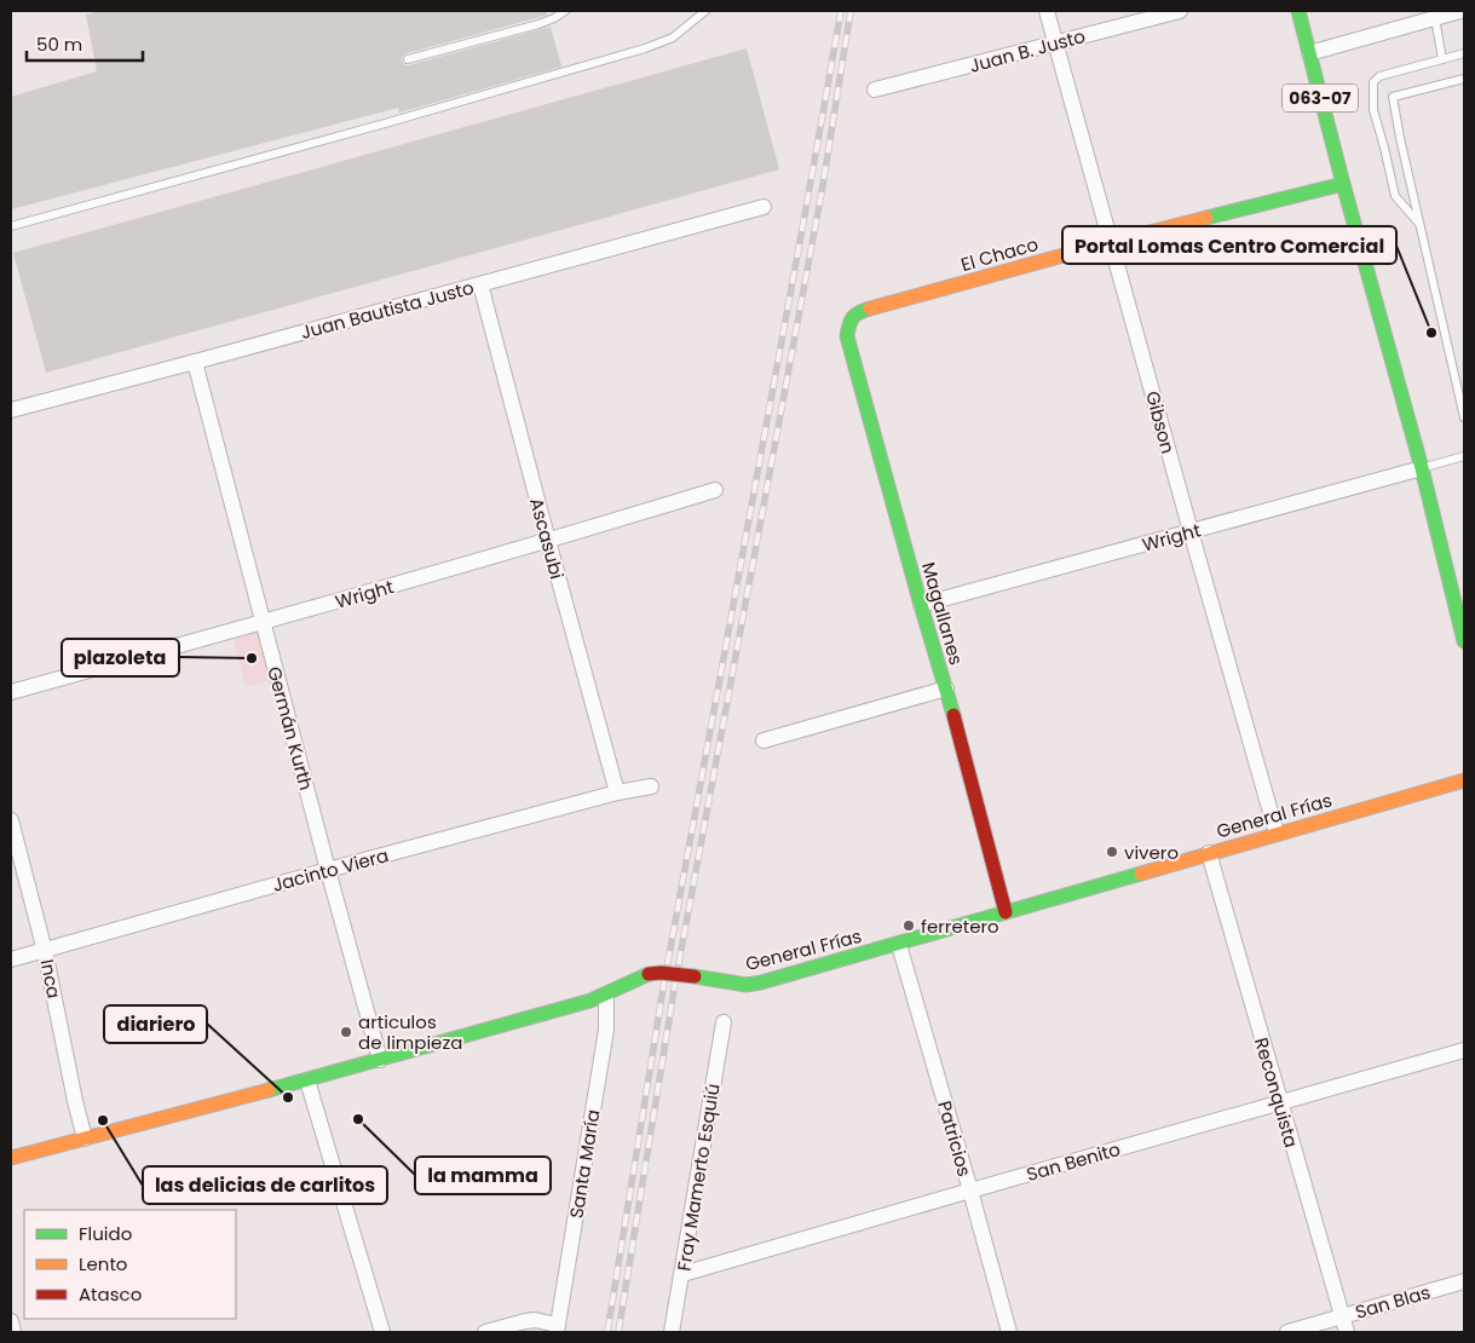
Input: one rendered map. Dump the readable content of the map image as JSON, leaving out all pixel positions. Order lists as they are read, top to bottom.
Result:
{
  "streets": {
    "main road": [
      "063-07",
      "El Chaco",
      "Magallanes",
      "General Frías"
    ],
    "street": [
      "Juan B. Justo",
      "Juan Bautista Justo",
      "Gibson",
      "Wright",
      "Ascasubi",
      "Germán Kurth",
      "Jacinto Viera",
      "Inca",
      "Reconquista",
      "Patricios",
      "San Benito",
      "Santa María",
      "Fray Mamerto Esquiú",
      "San Blas"
    ]
  },
  "crossings": [
    ["Juan B. Justo", "Gibson"],
    ["063-07", "El Chaco"],
    ["063-07", "Wright"],
    ["El Chaco", "Gibson"],
    ["El Chaco", "Magallanes"],
    ["Juan Bautista Justo", "Ascasubi"],
    ["Juan Bautista Justo", "Germán Kurth"],
    ["Gibson", "Wright"],
    ["Gibson", "General Frías"],
    ["Wright", "Ascasubi"],
    ["Wright", "Magallanes"],
    ["Wright", "Germán Kurth"],
    ["Ascasubi", "Jacinto Viera"],
    ["Magallanes", "General Frías"],
    ["Germán Kurth", "General Frías"],
    ["Germán Kurth", "Jacinto Viera"],
    ["General Frías", "Inca"],
    ["General Frías", "Reconquista"],
    ["General Frías", "Patricios"],
    ["General Frías", "Santa María"],
    ["Jacinto Viera", "Inca"],
    ["Reconquista", "San Benito"],
    ["Reconquista", "San Blas"],
    ["Patricios", "San Benito"],
    ["San Benito", "Fray Mamerto Esquiú"]
  ],
  "places": [
    "Portal Lomas Centro Comercial",
    "plazoleta",
    "vivero",
    "ferretero",
    "articulos de limpieza",
    "diariero",
    "la mamma",
    "las delicias de carlitos"
  ],
  "legend": ["Fluido", "Lento", "Atasco"],
  "scale_bar": "50 m"
}
